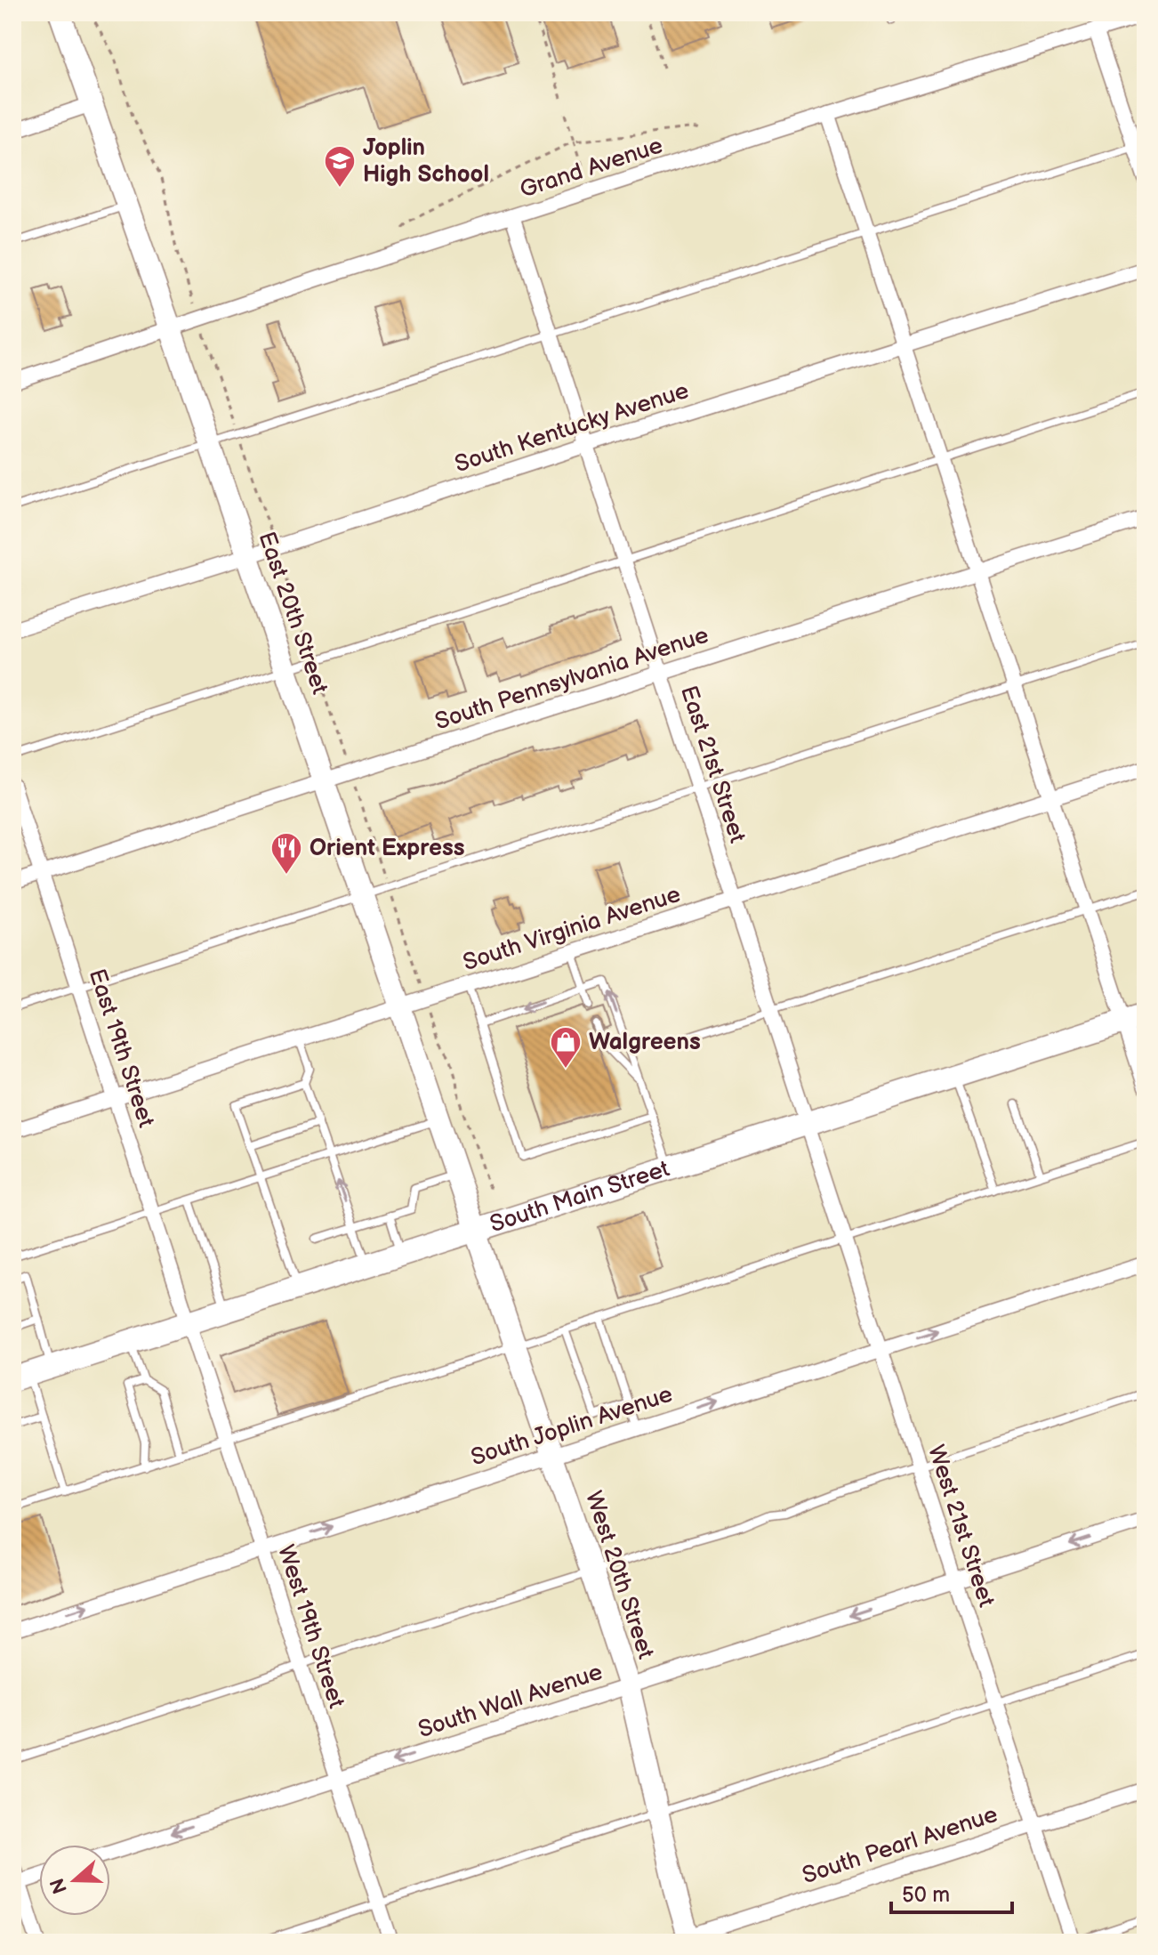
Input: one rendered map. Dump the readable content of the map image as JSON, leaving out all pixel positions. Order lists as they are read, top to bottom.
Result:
{
  "streets": {
    "main road": ["East 20th Street", "South Main Street", "West 20th Street"],
    "street": [
      "Grand Avenue",
      "South Kentucky Avenue",
      "South Pennsylvania Avenue",
      "East 21st Street",
      "South Virginia Avenue",
      "East 19th Street",
      "South Joplin Avenue",
      "West 21st Street",
      "West 19th Street",
      "South Wall Avenue",
      "South Pearl Avenue"
    ]
  },
  "crossings": [
    ["Grand Avenue", "East 20th Street"],
    ["Grand Avenue", "East 21st Street"],
    ["South Kentucky Avenue", "East 20th Street"],
    ["South Kentucky Avenue", "East 21st Street"],
    ["East 20th Street", "South Pennsylvania Avenue"],
    ["East 20th Street", "South Virginia Avenue"],
    ["East 20th Street", "South Main Street"],
    ["East 20th Street", "West 20th Street"],
    ["South Pennsylvania Avenue", "East 21st Street"],
    ["South Pennsylvania Avenue", "East 19th Street"],
    ["East 21st Street", "South Virginia Avenue"],
    ["East 21st Street", "South Main Street"],
    ["East 21st Street", "West 21st Street"],
    ["South Virginia Avenue", "East 19th Street"],
    ["East 19th Street", "South Main Street"],
    ["East 19th Street", "West 19th Street"],
    ["South Main Street", "West 21st Street"],
    ["South Main Street", "West 20th Street"],
    ["South Main Street", "West 19th Street"],
    ["South Joplin Avenue", "West 21st Street"],
    ["South Joplin Avenue", "West 20th Street"],
    ["South Joplin Avenue", "West 19th Street"],
    ["West 21st Street", "South Wall Avenue"],
    ["West 21st Street", "South Pearl Avenue"],
    ["West 20th Street", "South Wall Avenue"],
    ["West 20th Street", "South Pearl Avenue"],
    ["West 19th Street", "South Wall Avenue"]
  ],
  "one_way": ["South Joplin Avenue", "South Wall Avenue"],
  "places": {
    "school or university": ["Joplin High School"],
    "restaurant": ["Orient Express"],
    "shop": ["Walgreens"]
  },
  "scale_bar": "50 m",
  "north": "left"
}
